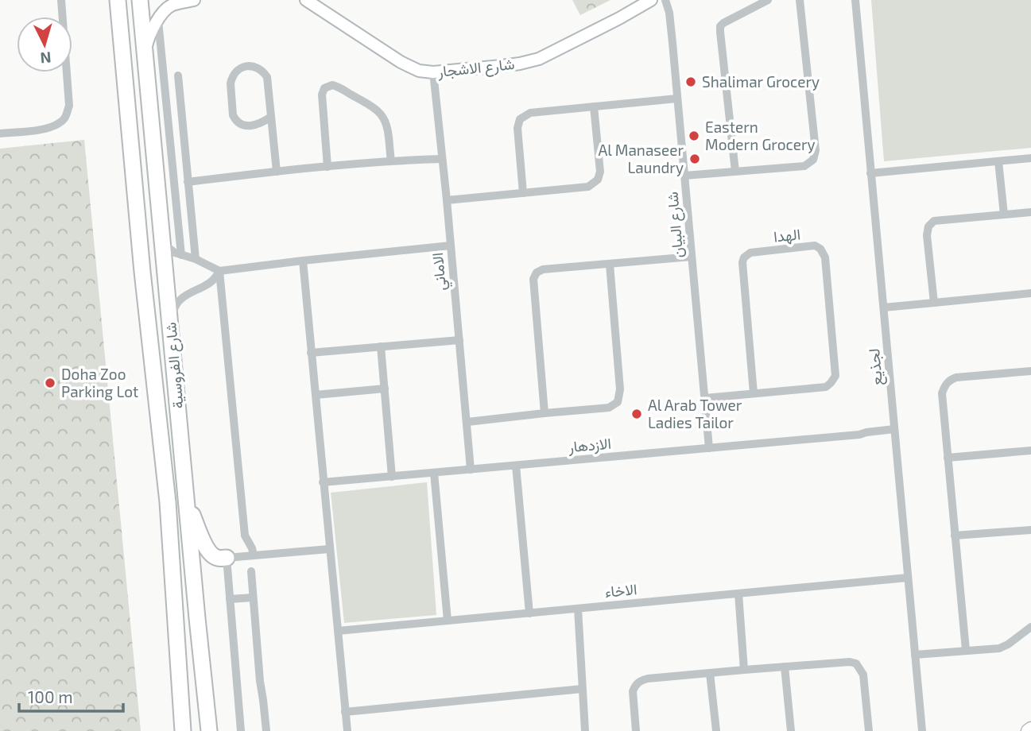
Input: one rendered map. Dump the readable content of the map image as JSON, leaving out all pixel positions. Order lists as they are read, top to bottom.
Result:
{
  "streets": {
    "highway": ["شارع الفروسية"],
    "street": [
      "شارع الاشجار",
      "شارع البيان",
      "الهدا",
      "الاماني",
      "لجذيع",
      "الازدهار",
      "الاخاء"
    ]
  },
  "crossings": [
    ["شارع الاشجار", "الاماني"],
    ["شارع البيان", "الهدا"],
    ["شارع البيان", "الازدهار"],
    ["الاماني", "الازدهار"],
    ["لجذيع", "الازدهار"],
    ["لجذيع", "الاخاء"]
  ],
  "places": [
    "Shalimar Grocery",
    "Eastern Modern Grocery",
    "Al Manaseer Laundry",
    "Doha Zoo Parking Lot",
    "Al Arab Tower Ladies Tailor"
  ],
  "scale_bar": "100 m",
  "north": "bottom"
}
